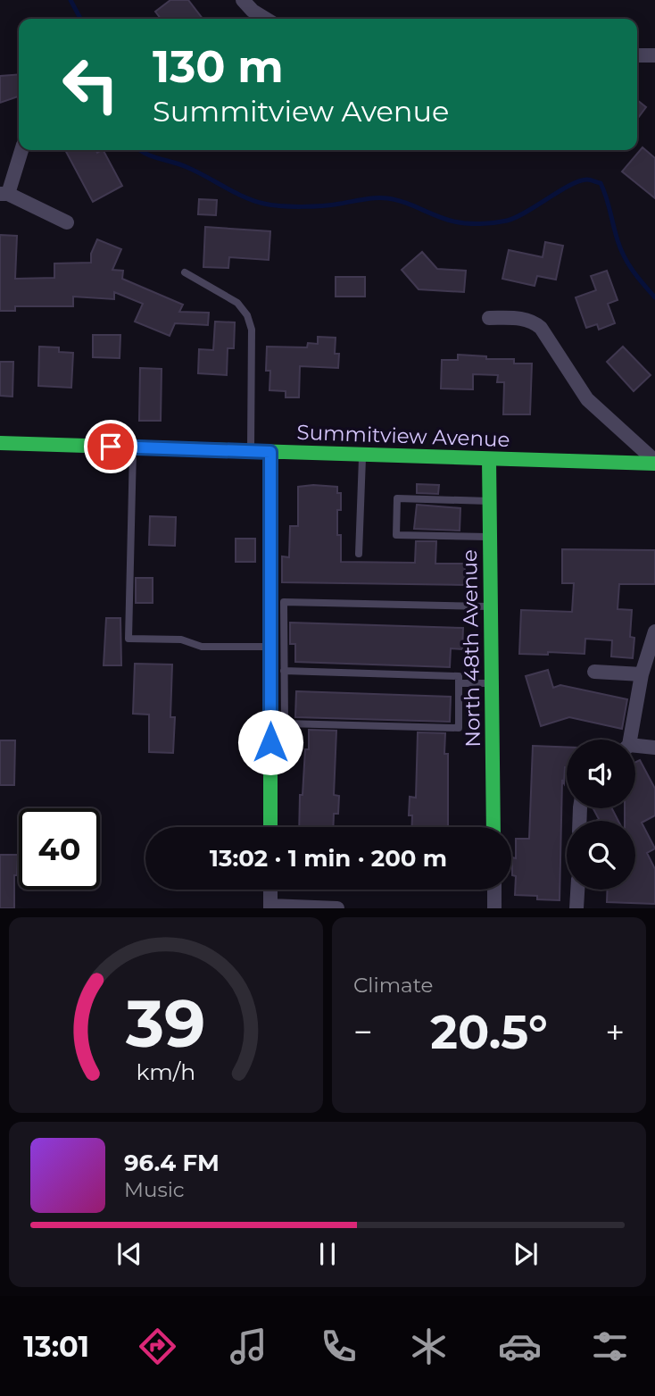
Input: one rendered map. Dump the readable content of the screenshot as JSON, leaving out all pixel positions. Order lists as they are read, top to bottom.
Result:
{
  "streets": {
    "street": ["Summitview Avenue", "North 48th Avenue"]
  },
  "crossings": [
    ["Summitview Avenue", "North 48th Avenue"]
  ],
  "page": {
    "turn": ["130 m", "Summitview Avenue"],
    "limit": "40",
    "trip": "13:02 · 1 min · 200 m",
    "tile": "Climate",
    "heat": ["−", "20.5°", "+"],
    "song": ["96.4 FM", "Music"],
    "tabs": "13:01",
    "gauge": ["39", "km/h"]
  }
}
